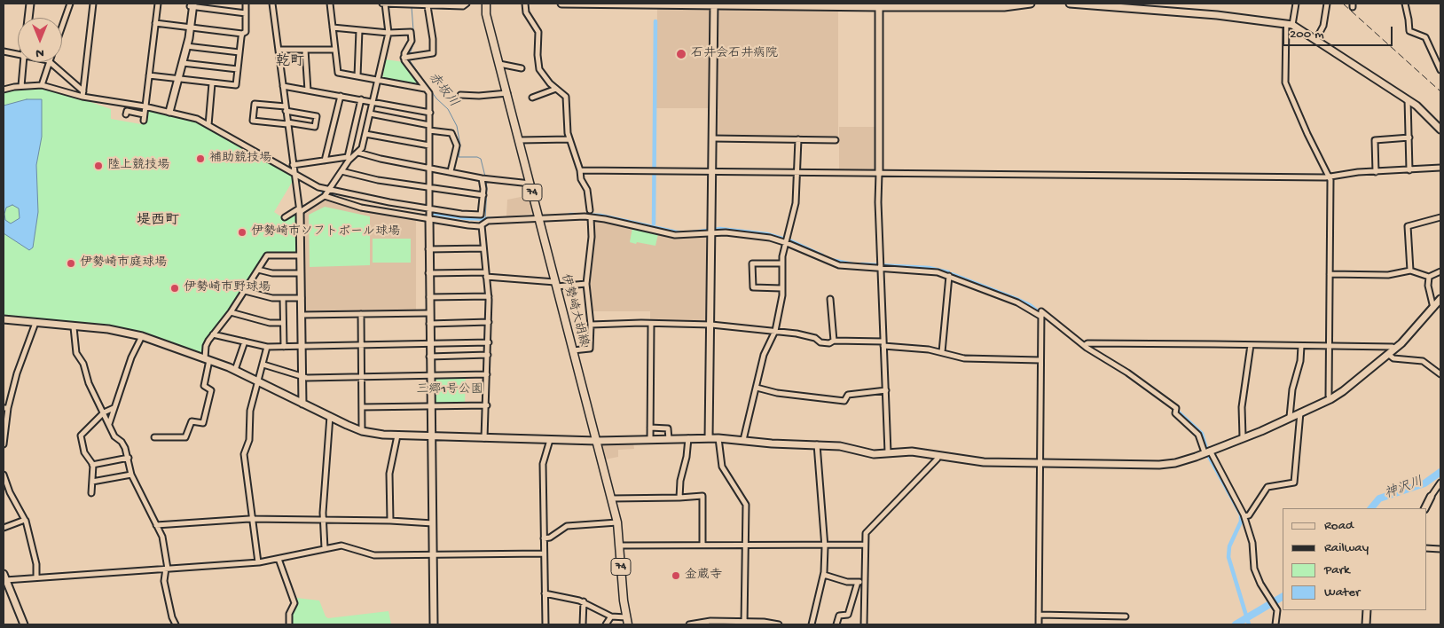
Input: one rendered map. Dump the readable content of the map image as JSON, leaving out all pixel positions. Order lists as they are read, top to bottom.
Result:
{
  "streets": {
    "main road": ["74", "伊勢崎大胡線"]
  },
  "districts": ["乾町", "堤西町"],
  "water": ["赤坂川", "神沢川"],
  "parks": ["三郷1号公園"],
  "places": [
    "石井会石井病院",
    "補助競技場",
    "陸上競技場",
    "伊勢崎市ソフトボール球場",
    "伊勢崎市庭球場",
    "伊勢崎市野球場",
    "金蔵寺"
  ],
  "legend": [
    "Road",
    "Railway",
    "Park",
    "Water"
  ],
  "scale_bar": "200 m",
  "north": "bottom"
}
